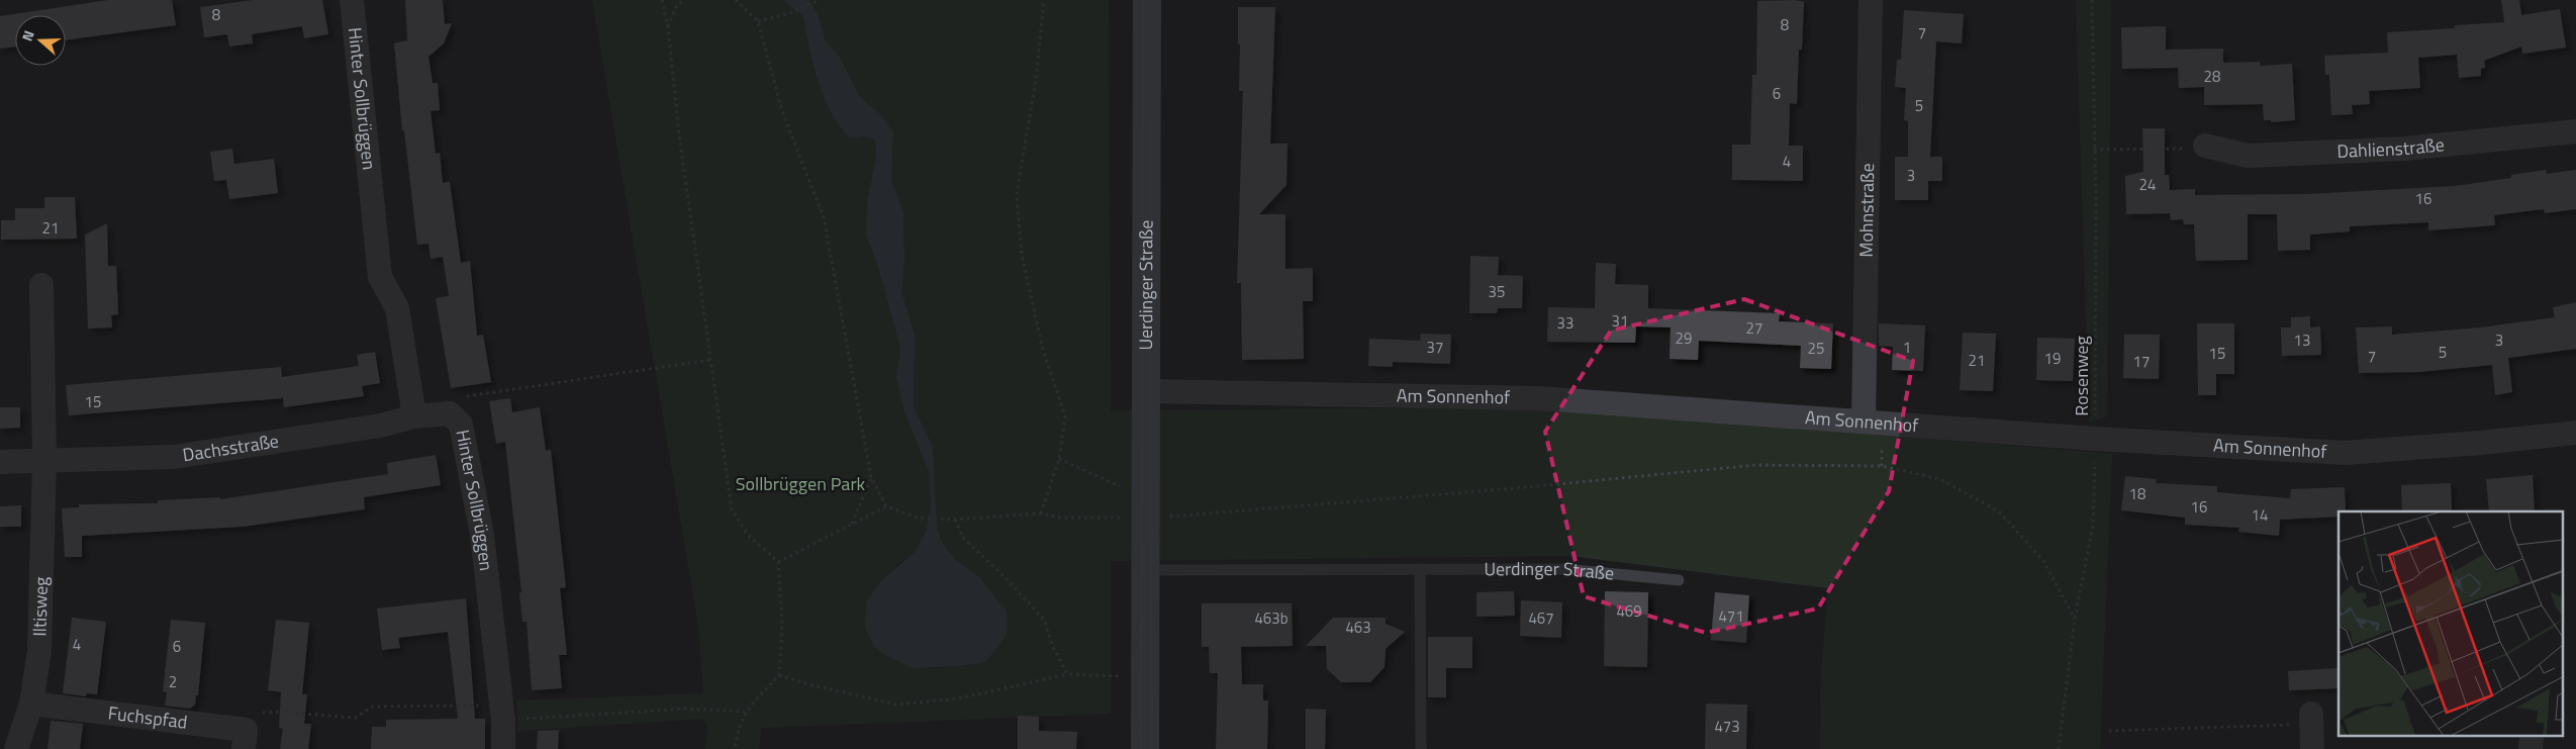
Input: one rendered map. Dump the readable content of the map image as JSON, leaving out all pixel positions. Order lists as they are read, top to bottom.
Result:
{
  "streets": {
    "main road": ["Uerdinger Straße"],
    "street": [
      "Hinter Sollbrüggen",
      "Dahlienstraße",
      "Mohnstraße",
      "Am Sonnenhof",
      "Dachsstraße",
      "Iltisweg",
      "Fuchspfad"
    ],
    "path": ["Rosenweg"]
  },
  "crossings": [
    ["Hinter Sollbrüggen", "Dachsstraße"],
    ["Mohnstraße", "Am Sonnenhof"],
    ["Uerdinger Straße", "Am Sonnenhof"],
    ["Rosenweg", "Am Sonnenhof"],
    ["Dachsstraße", "Iltisweg"],
    ["Iltisweg", "Fuchspfad"]
  ],
  "parks": ["Sollbrüggen Park"],
  "house_numbers": [
    "8",
    "8",
    "7",
    "28",
    "6",
    "5",
    "4",
    "3",
    "24",
    "16",
    "21",
    "35",
    "31",
    "33",
    "27",
    "29",
    "13",
    "3",
    "37",
    "1",
    "25",
    "5",
    "15",
    "7",
    "19",
    "21",
    "17",
    "15",
    "18",
    "16",
    "14",
    "469",
    "471",
    "463b",
    "467",
    "463",
    "4",
    "6",
    "2",
    "473"
  ],
  "north": "left"
}
